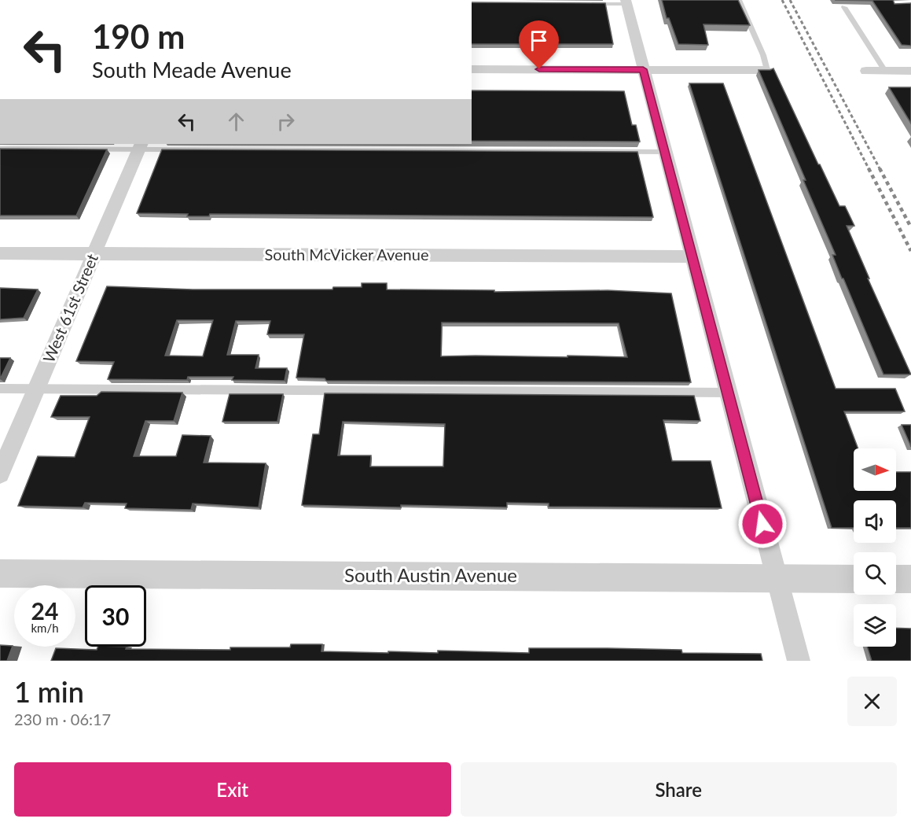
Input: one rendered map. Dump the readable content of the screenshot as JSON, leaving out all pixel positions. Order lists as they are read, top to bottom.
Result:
{
  "streets": {
    "street": ["South McVicker Avenue", "West 61st Street", "South Austin Avenue"]
  },
  "crossings": [
    ["South McVicker Avenue", "West 61st Street"]
  ],
  "north": "right",
  "page": {
    "turn": ["190 m", "South Meade Avenue"],
    "speed": "24 km/h",
    "limit": "30",
    "heading": ["1 min", "230 m · 06:17"],
    "buttons": ["Exit", "Share"]
  }
}
